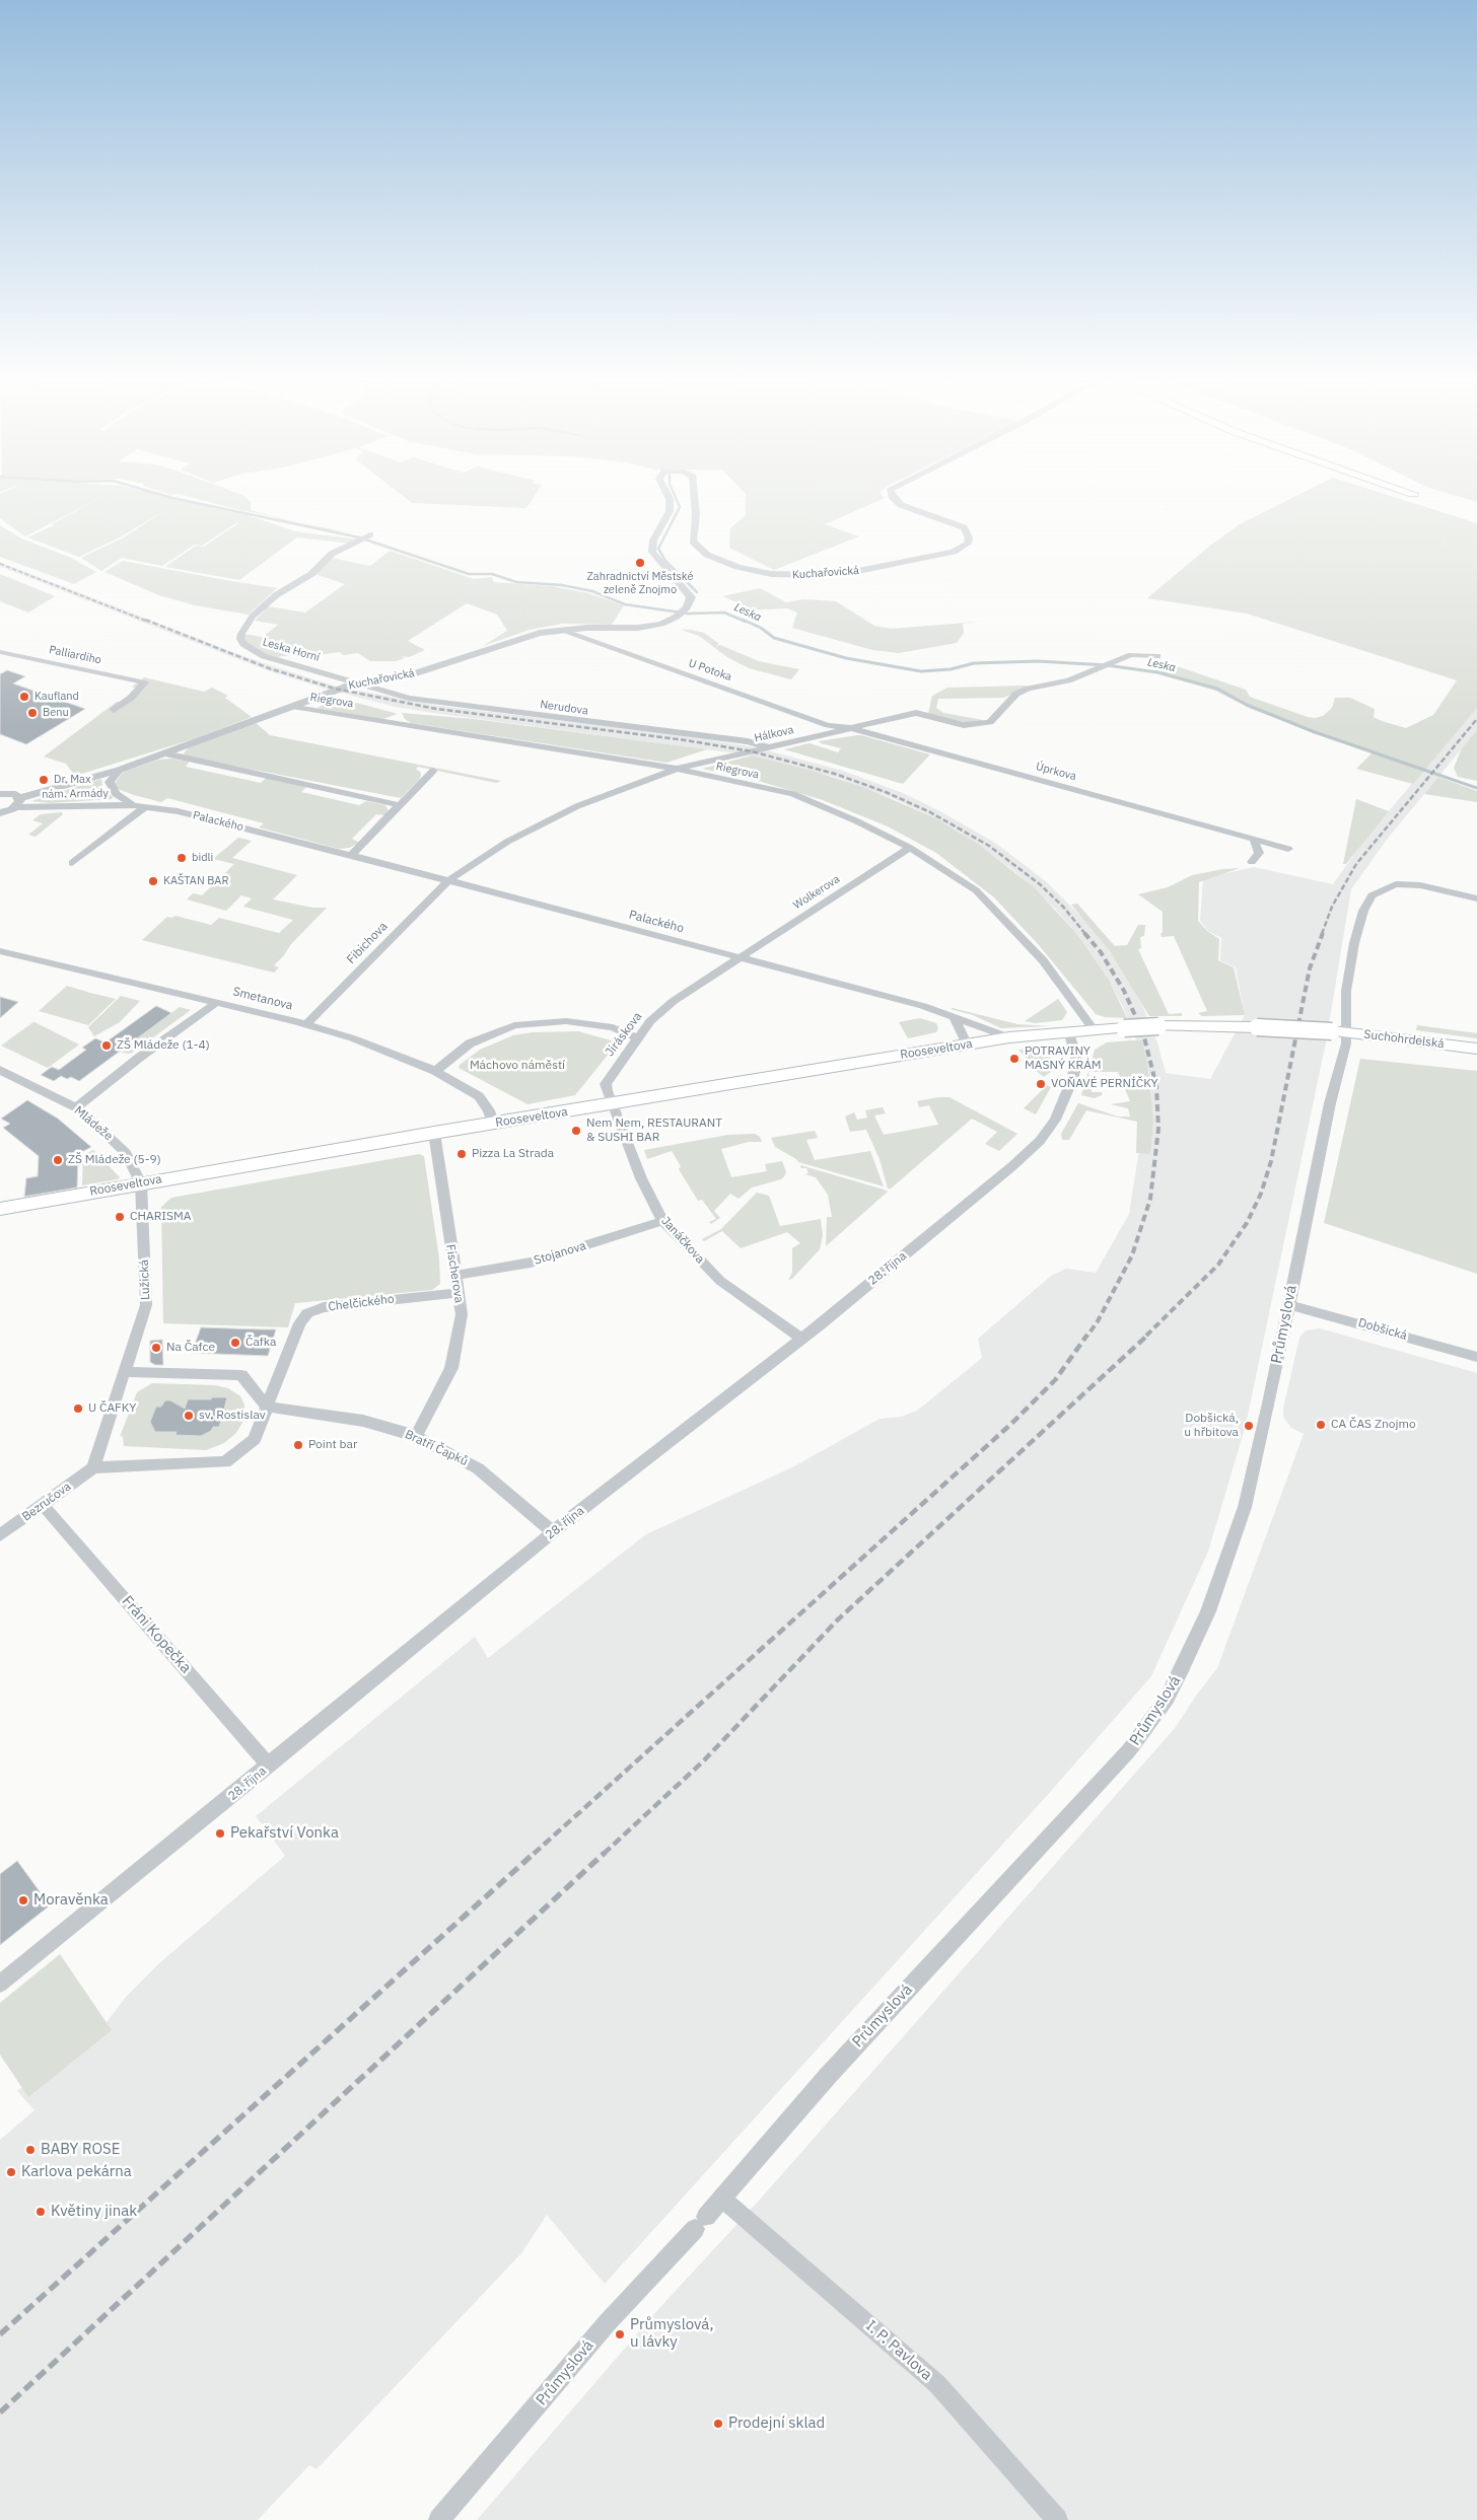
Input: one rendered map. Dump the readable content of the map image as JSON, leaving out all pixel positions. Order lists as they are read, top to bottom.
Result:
{
  "streets": {
    "main road": ["Suchohrdelská", "Rooseveltova"],
    "street": [
      "Kuchařovická",
      "Leska Horní",
      "Palliardiho",
      "U Potoka",
      "Riegrova",
      "Nerudova",
      "Hálkova",
      "Úprkova",
      "nám. Armády",
      "Palackého",
      "Wolkerova",
      "Fibichova",
      "Smetanova",
      "Jiráskova",
      "Mládeže",
      "Janáčkova",
      "Stojanova",
      "28. října",
      "Fischerova",
      "Lužická",
      "Chelčického",
      "Průmyslová",
      "Dobšická",
      "Bratří Čapků",
      "Bezručova",
      "Fráni Kopečka",
      "I. P. Pavlova"
    ]
  },
  "crossings": [
    ["Kuchařovická", "Leska Horní"],
    ["Kuchařovická", "U Potoka"],
    ["Kuchařovická", "Riegrova"],
    ["Kuchařovická", "Nerudova"],
    ["Kuchařovická", "nám. Armády"],
    ["Leska Horní", "Nerudova"],
    ["U Potoka", "Hálkova"],
    ["U Potoka", "Úprkova"],
    ["Riegrova", "Hálkova"],
    ["Riegrova", "Wolkerova"],
    ["Riegrova", "Rooseveltova"],
    ["Nerudova", "Hálkova"],
    ["Hálkova", "Úprkova"],
    ["Hálkova", "Palackého"],
    ["Hálkova", "Fibichova"],
    ["nám. Armády", "Palackého"],
    ["Palackého", "Wolkerova"],
    ["Palackého", "Fibichova"],
    ["Palackého", "Jiráskova"],
    ["Palackého", "Rooseveltova"],
    ["Wolkerova", "Jiráskova"],
    ["Fibichova", "Smetanova"],
    ["Smetanova", "Rooseveltova"],
    ["Jiráskova", "Rooseveltova"],
    ["Jiráskova", "Janáčkova"],
    ["Suchohrdelská", "Rooseveltova"],
    ["Suchohrdelská", "Průmyslová"],
    ["Rooseveltova", "Mládeže"],
    ["Rooseveltova", "Janáčkova"],
    ["Rooseveltova", "28. října"],
    ["Rooseveltova", "Fischerova"],
    ["Rooseveltova", "Lužická"],
    ["Mládeže", "Lužická"],
    ["Janáčkova", "Stojanova"],
    ["Janáčkova", "28. října"],
    ["Stojanova", "Fischerova"],
    ["28. října", "Bratří Čapků"],
    ["28. října", "Fráni Kopečka"],
    ["Fischerova", "Chelčického"],
    ["Fischerova", "Bratří Čapků"],
    ["Lužická", "Chelčického"],
    ["Lužická", "Bezručova"],
    ["Chelčického", "Bratří Čapků"],
    ["Chelčického", "Bezručova"],
    ["Průmyslová", "Dobšická"],
    ["Průmyslová", "I. P. Pavlova"],
    ["Bezručova", "Fráni Kopečka"]
  ],
  "water": ["Leska"],
  "parks": ["Máchovo náměstí"],
  "places": [
    "Zahradnictví Městské zeleně Znojmo",
    "Kaufland",
    "Benu",
    "Dr. Max",
    "bidli",
    "KAŠTAN BAR",
    "ZŠ Mládeže (1-4)",
    "POTRAVINY MASNÝ KRÁM",
    "VOŇAVÉ PERNÍČKY",
    "Nem Nem, RESTAURANT & SUSHI BAR",
    "Pizza La Strada",
    "ZŠ Mládeže (5-9)",
    "CHARISMA",
    "Čafka",
    "Na Čafce",
    "U ČAFKY",
    "sv. Rostislav",
    "CA ČAS Znojmo",
    "Dobšická, u hřbitova",
    "Point bar",
    "Pekařství Vonka",
    "Moravěnka",
    "BABY ROSE",
    "Karlova pekárna",
    "Květiny jinak",
    "Průmyslová, u lávky",
    "Prodejní sklad"
  ]
}
